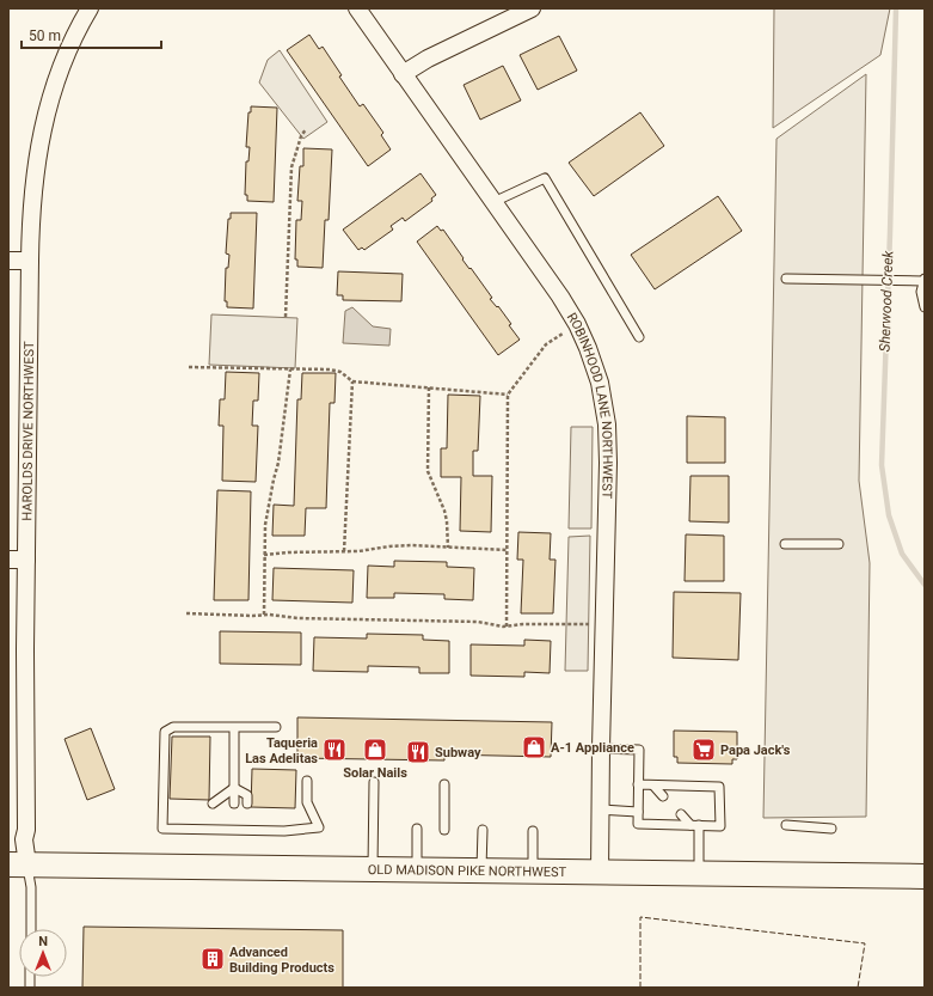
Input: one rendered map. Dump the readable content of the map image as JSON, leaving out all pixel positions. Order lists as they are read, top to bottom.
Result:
{
  "streets": {
    "main road": ["OLD MADISON PIKE NORTHWEST"],
    "street": ["ROBINHOOD LANE NORTHWEST", "HAROLDS DRIVE NORTHWEST"]
  },
  "crossings": [
    ["ROBINHOOD LANE NORTHWEST", "OLD MADISON PIKE NORTHWEST"],
    ["HAROLDS DRIVE NORTHWEST", "OLD MADISON PIKE NORTHWEST"]
  ],
  "water": ["Sherwood Creek"],
  "places": {
    "shop": ["A-1 Appliance", "Solar Nails"],
    "restaurant": ["Taqueria Las Adelitas", "Subway"],
    "supermarket": ["Papa Jack's"],
    "building": ["Advanced Building Products"]
  },
  "scale_bar": "50 m",
  "north": "top"
}
